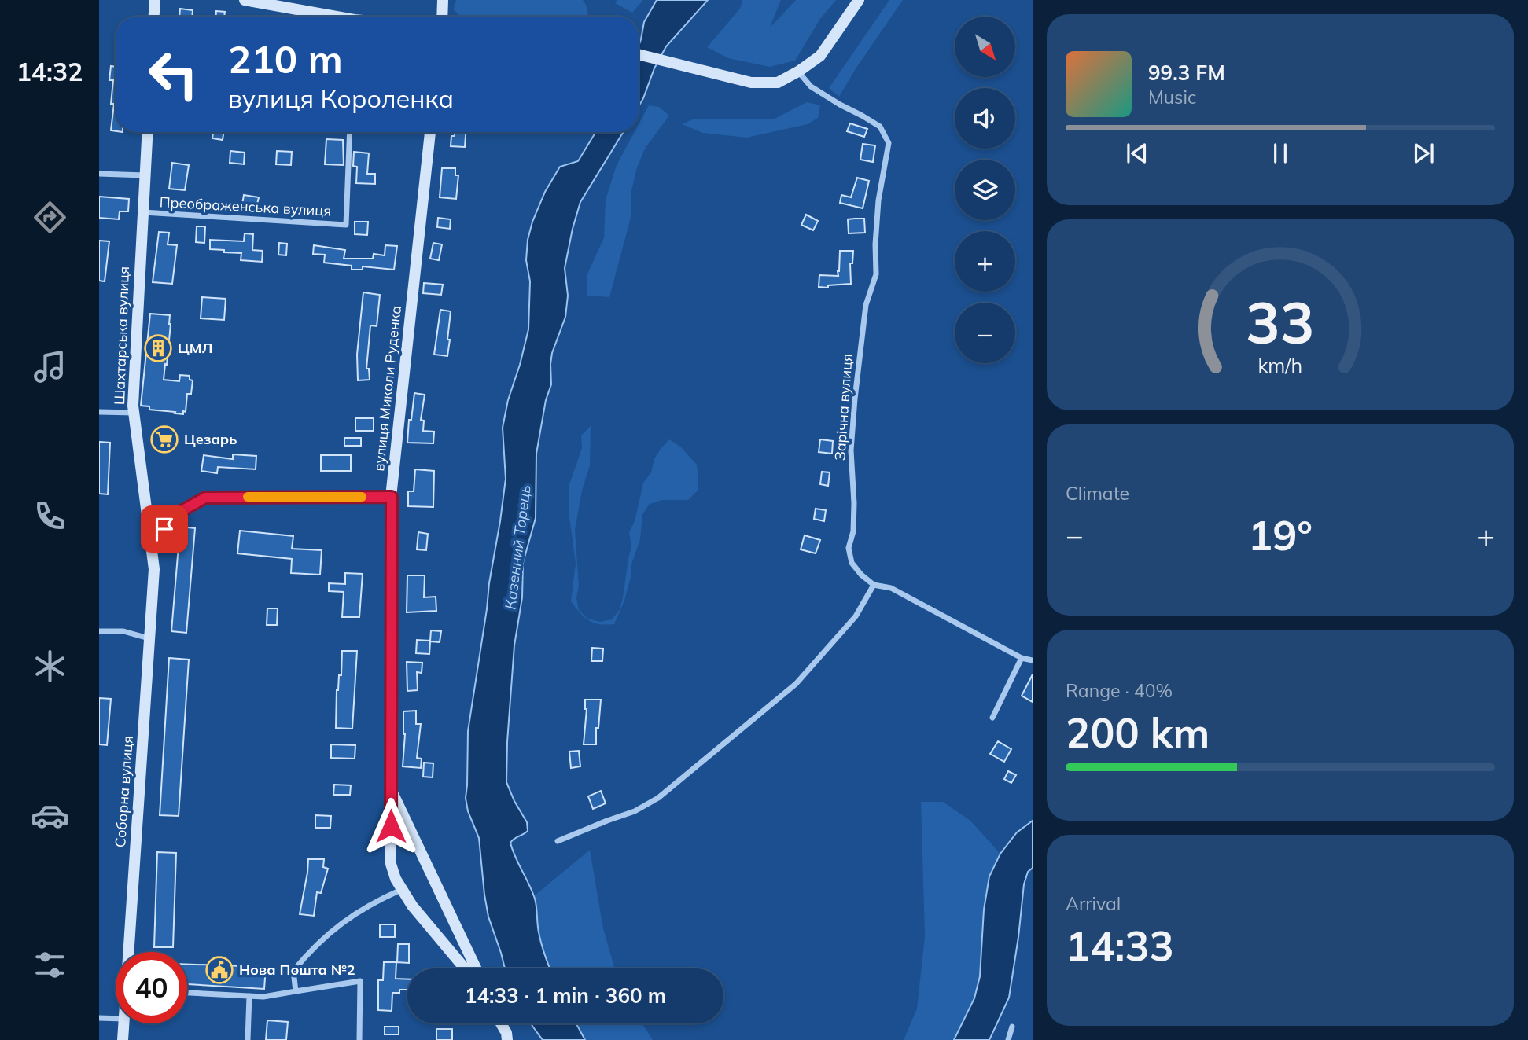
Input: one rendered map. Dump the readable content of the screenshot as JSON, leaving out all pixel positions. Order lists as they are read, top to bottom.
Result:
{
  "streets": {
    "street": [
      "Преображенська вулиця",
      "Шахтарська вулиця",
      "вулиця Миколи Руденка",
      "Зарічна вулиця",
      "Соборна вулиця"
    ]
  },
  "crossings": [
    ["Преображенська вулиця", "Шахтарська вулиця"],
    ["Шахтарська вулиця", "Соборна вулиця"]
  ],
  "water": ["Казенний Торець"],
  "places": {
    "building": ["ЦМЛ"],
    "supermarket": ["Цезарь"],
    "public building": ["Нова Пошта №2"]
  },
  "north": "bottom right",
  "page": {
    "tabs": "14:32",
    "map_buttons": ["+", "−"],
    "turn": ["210 m", "вулиця Короленка"],
    "song": ["99.3 FM", "Music"],
    "tile": [
      "Climate",
      ["Range · 40%", "200 km"],
      ["Arrival", "14:33"]
    ],
    "heat": ["−", "19°", "+"],
    "limit": "40",
    "trip": "14:33 · 1 min · 360 m",
    "gauge": ["33", "km/h"]
  }
}
